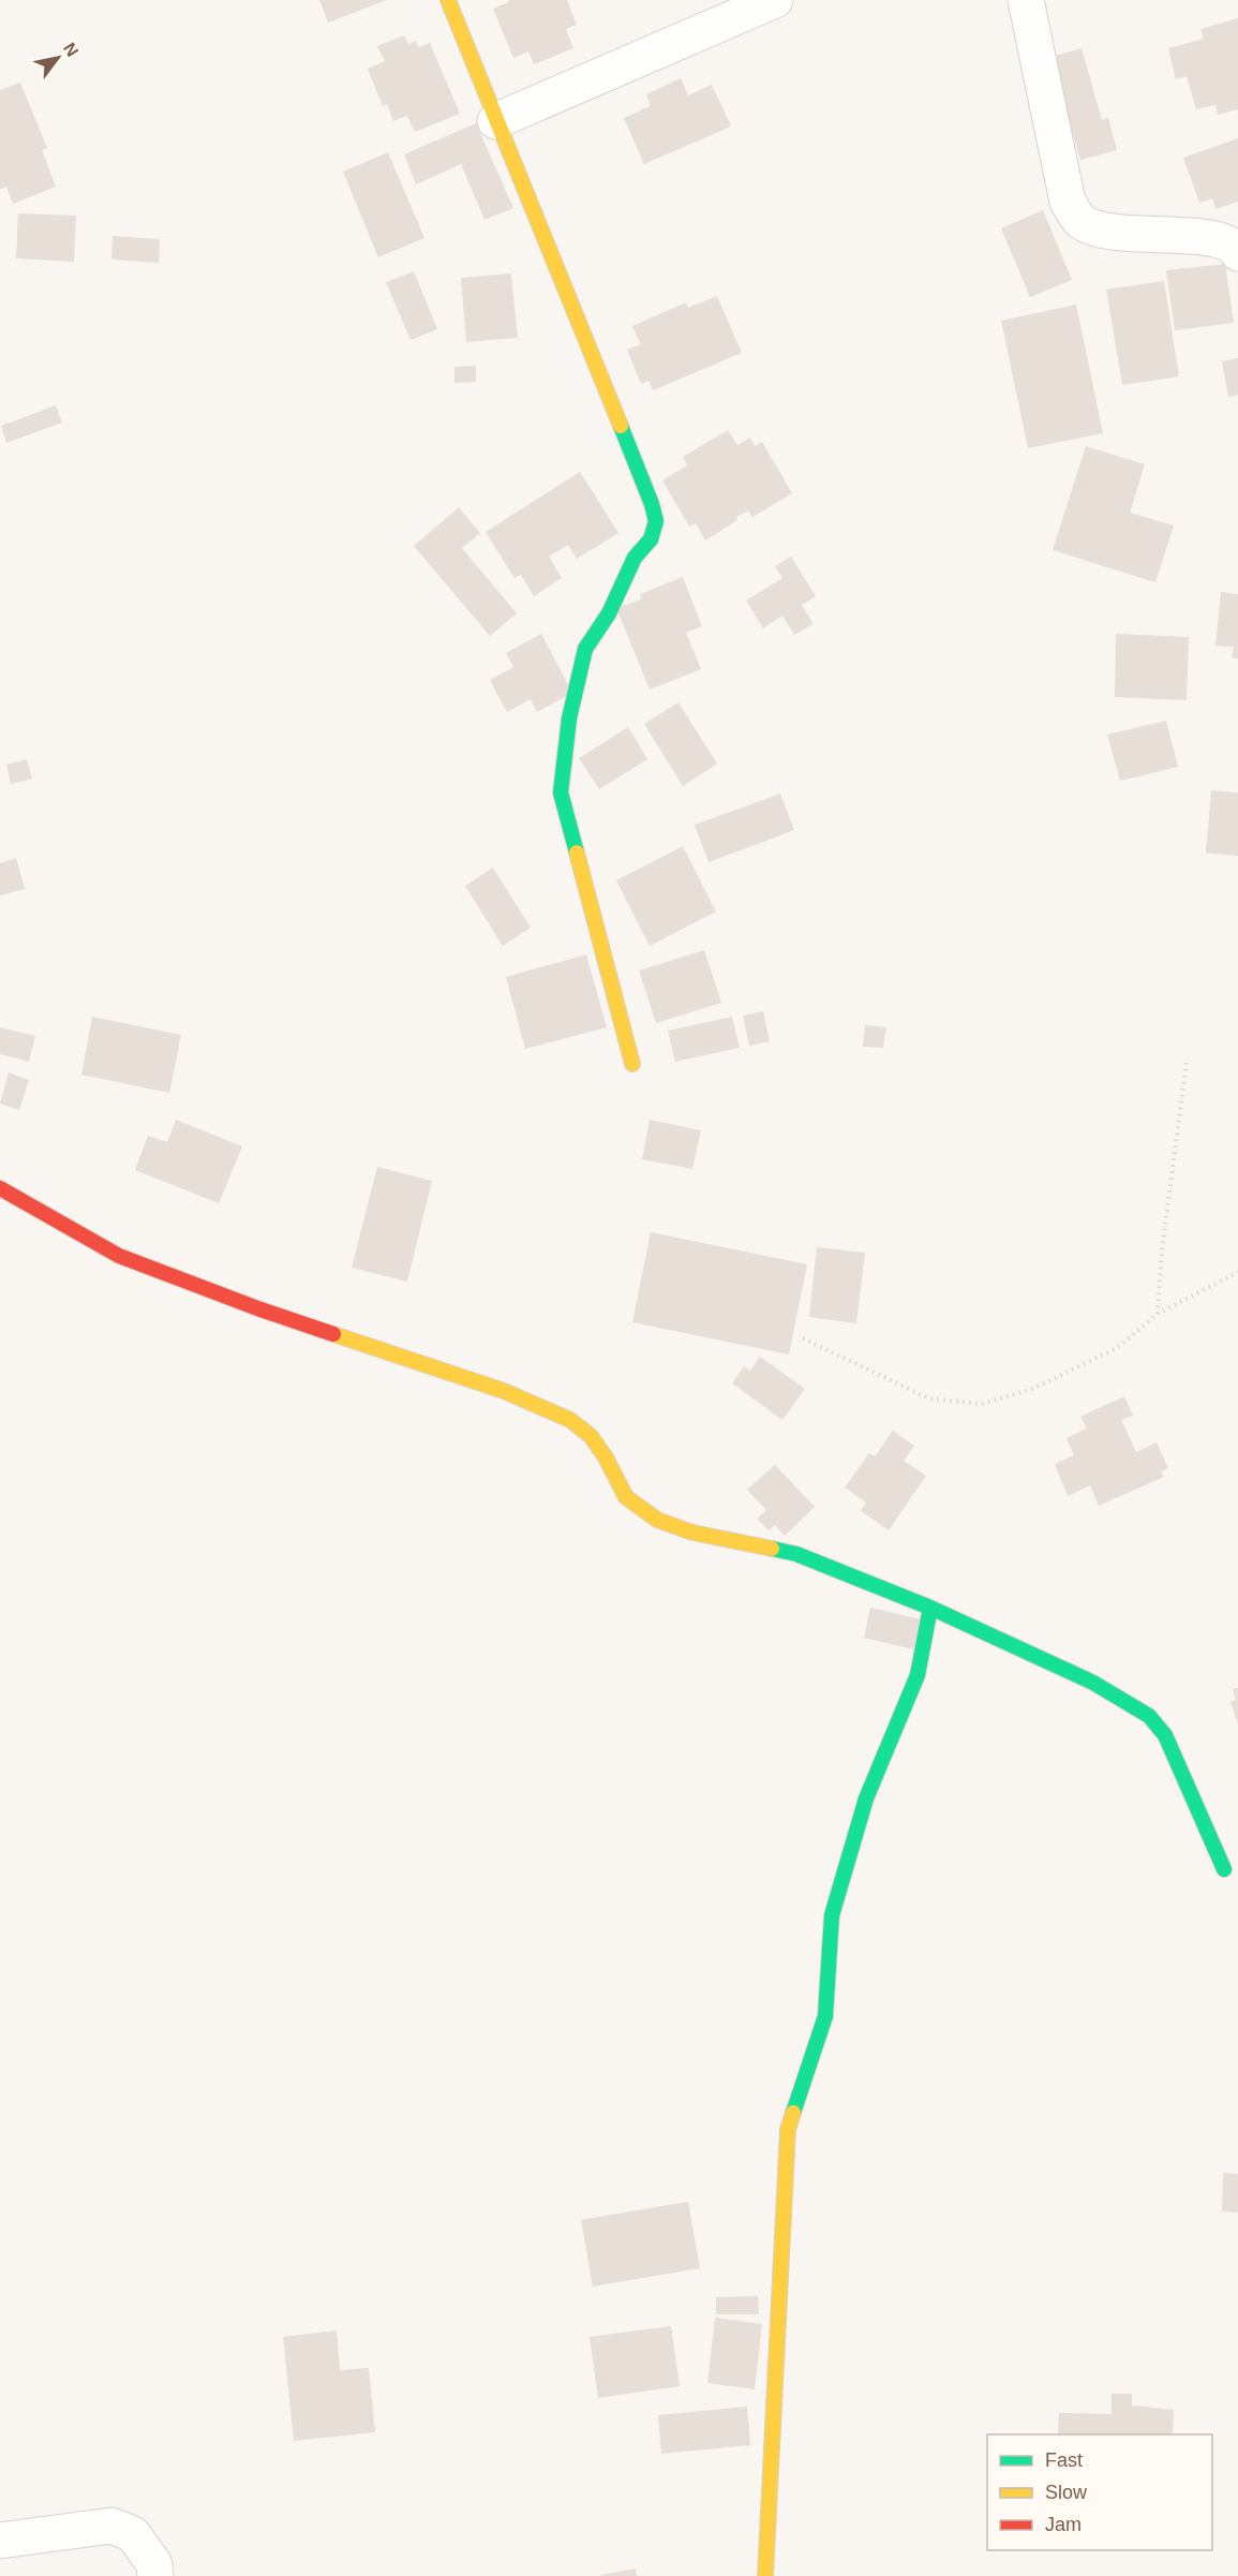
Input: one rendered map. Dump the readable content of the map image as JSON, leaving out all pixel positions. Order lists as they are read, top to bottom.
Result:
{
  "legend": ["Fast", "Slow", "Jam"],
  "north": "top right"
}
